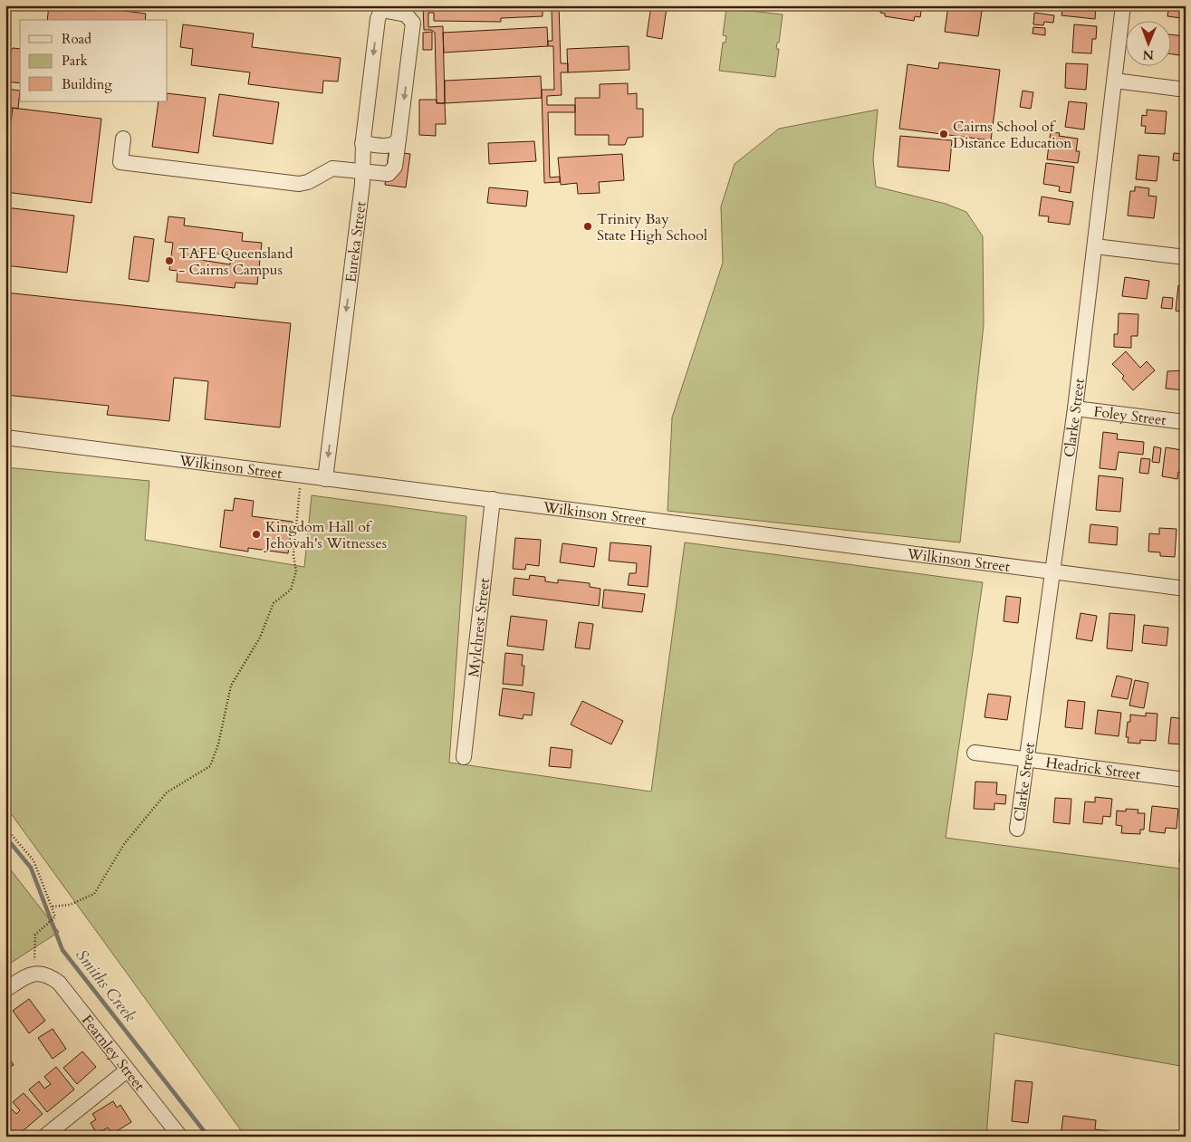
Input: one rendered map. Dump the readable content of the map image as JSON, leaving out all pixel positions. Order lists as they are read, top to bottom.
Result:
{
  "streets": {
    "street": [
      "Eureka Street",
      "Foley Street",
      "Clarke Street",
      "Wilkinson Street",
      "Mylchrest Street",
      "Headrick Street",
      "Fearnley Street"
    ]
  },
  "crossings": [
    ["Eureka Street", "Wilkinson Street"],
    ["Foley Street", "Clarke Street"],
    ["Clarke Street", "Wilkinson Street"],
    ["Clarke Street", "Headrick Street"],
    ["Wilkinson Street", "Mylchrest Street"]
  ],
  "one_way": ["Eureka Street"],
  "water": ["Smiths Creek"],
  "places": [
    "Cairns School of Distance Education",
    "Trinity Bay State High School",
    "TAFE Queensland - Cairns Campus",
    "Kingdom Hall of Jehovah's Witnesses"
  ],
  "legend": ["Road", "Park", "Building"],
  "north": "bottom"
}
